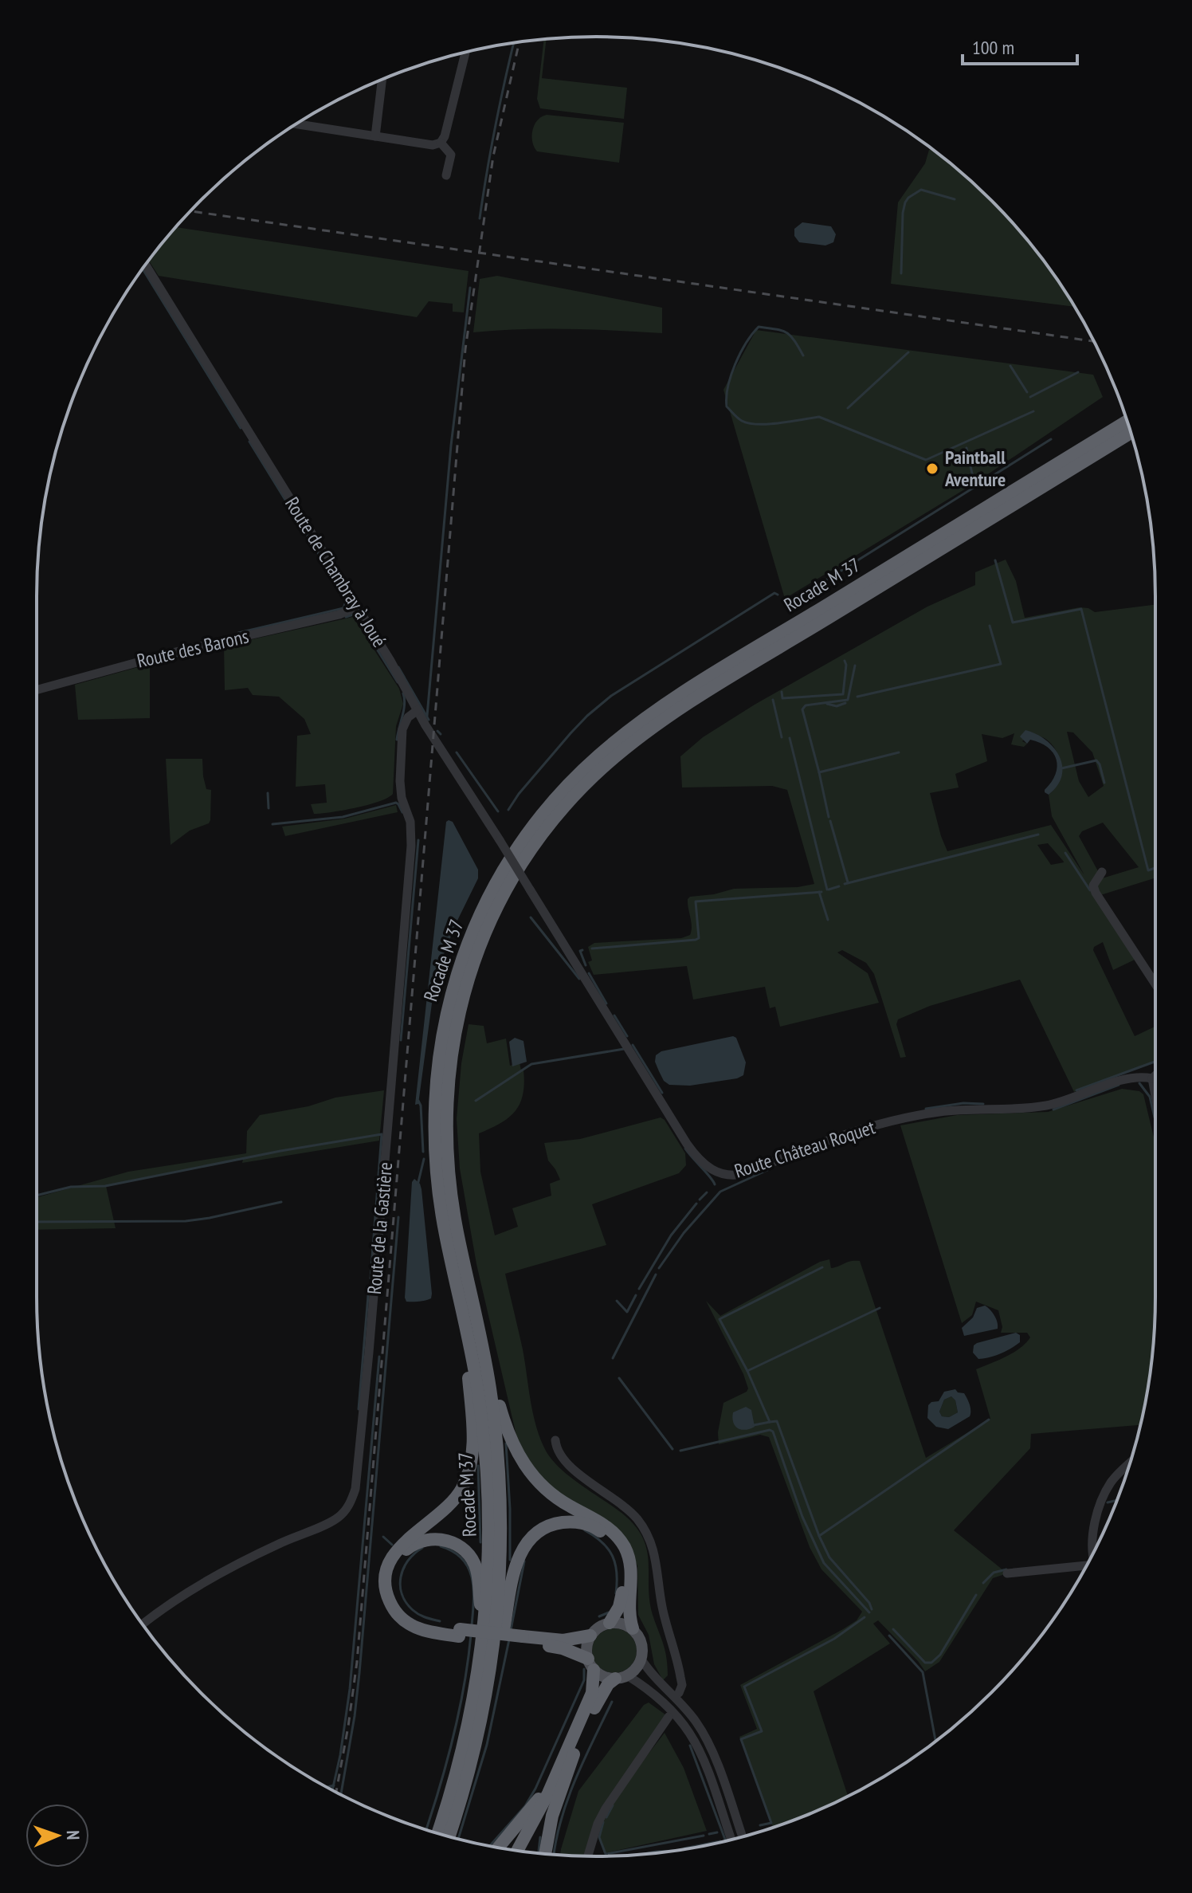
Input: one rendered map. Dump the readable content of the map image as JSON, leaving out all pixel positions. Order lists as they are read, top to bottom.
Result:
{
  "streets": {
    "highway": ["Rocade M 37"],
    "street": [
      "Route de Chambray à Joué",
      "Route des Barons",
      "Route Château Roquet",
      "Route de la Gastière"
    ]
  },
  "crossings": [
    ["Route de Chambray à Joué", "Route des Barons"],
    ["Route de Chambray à Joué", "Route Château Roquet"],
    ["Route de Chambray à Joué", "Route de la Gastière"]
  ],
  "places": ["Paintball Aventure"],
  "scale_bar": "100 m",
  "north": "right"
}
